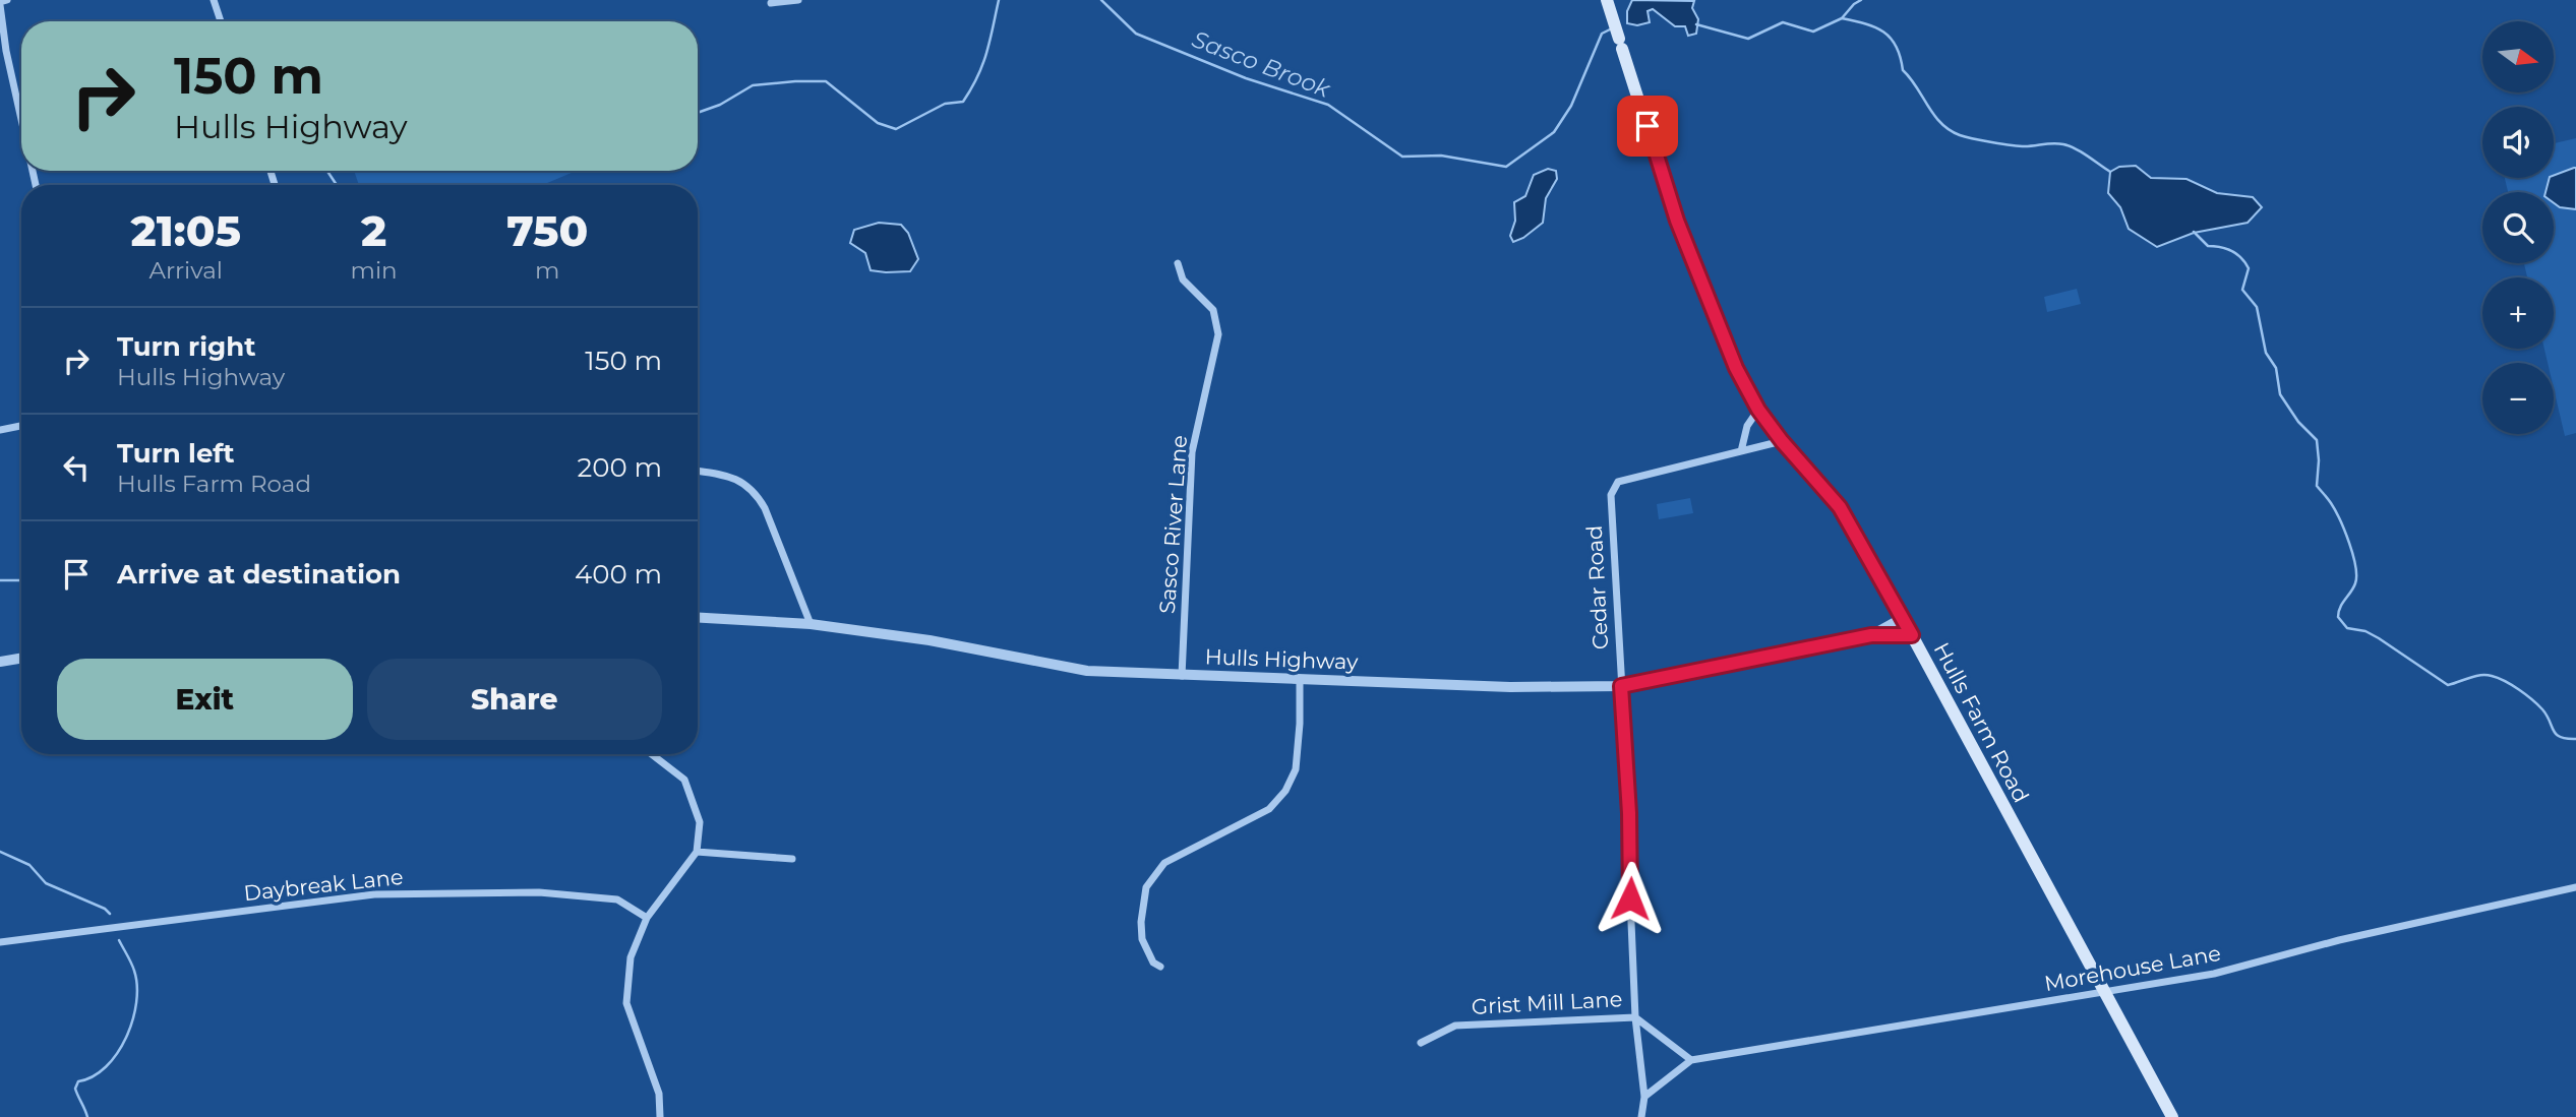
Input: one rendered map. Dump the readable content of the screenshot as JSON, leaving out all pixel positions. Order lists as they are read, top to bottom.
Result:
{
  "streets": {
    "main road": ["Hulls Farm Road"],
    "street": [
      "Sasco River Lane",
      "Cedar Road",
      "Hulls Highway",
      "Daybreak Lane",
      "Morehouse Lane",
      "Grist Mill Lane"
    ]
  },
  "crossings": [
    ["Sasco River Lane", "Hulls Highway"],
    ["Cedar Road", "Hulls Highway"],
    ["Cedar Road", "Hulls Farm Road"],
    ["Cedar Road", "Morehouse Lane"],
    ["Cedar Road", "Grist Mill Lane"],
    ["Hulls Highway", "Hulls Farm Road"],
    ["Hulls Farm Road", "Morehouse Lane"]
  ],
  "water": ["Sasco Brook"],
  "north": "right",
  "page": {
    "map_buttons": ["+", "−"],
    "turn": ["150 m", "Hulls Highway"],
    "eta": [
      "21:05",
      "Arrival",
      "2",
      "min",
      "750",
      "m"
    ],
    "list": [
      {
        "name": "Turn right",
        "note": "Hulls Highway",
        "value": "150 m"
      },
      {
        "name": "Turn left",
        "note": "Hulls Farm Road",
        "value": "200 m"
      },
      {
        "name": "Arrive at destination",
        "value": "400 m"
      }
    ],
    "buttons": ["Exit", "Share"]
  }
}
